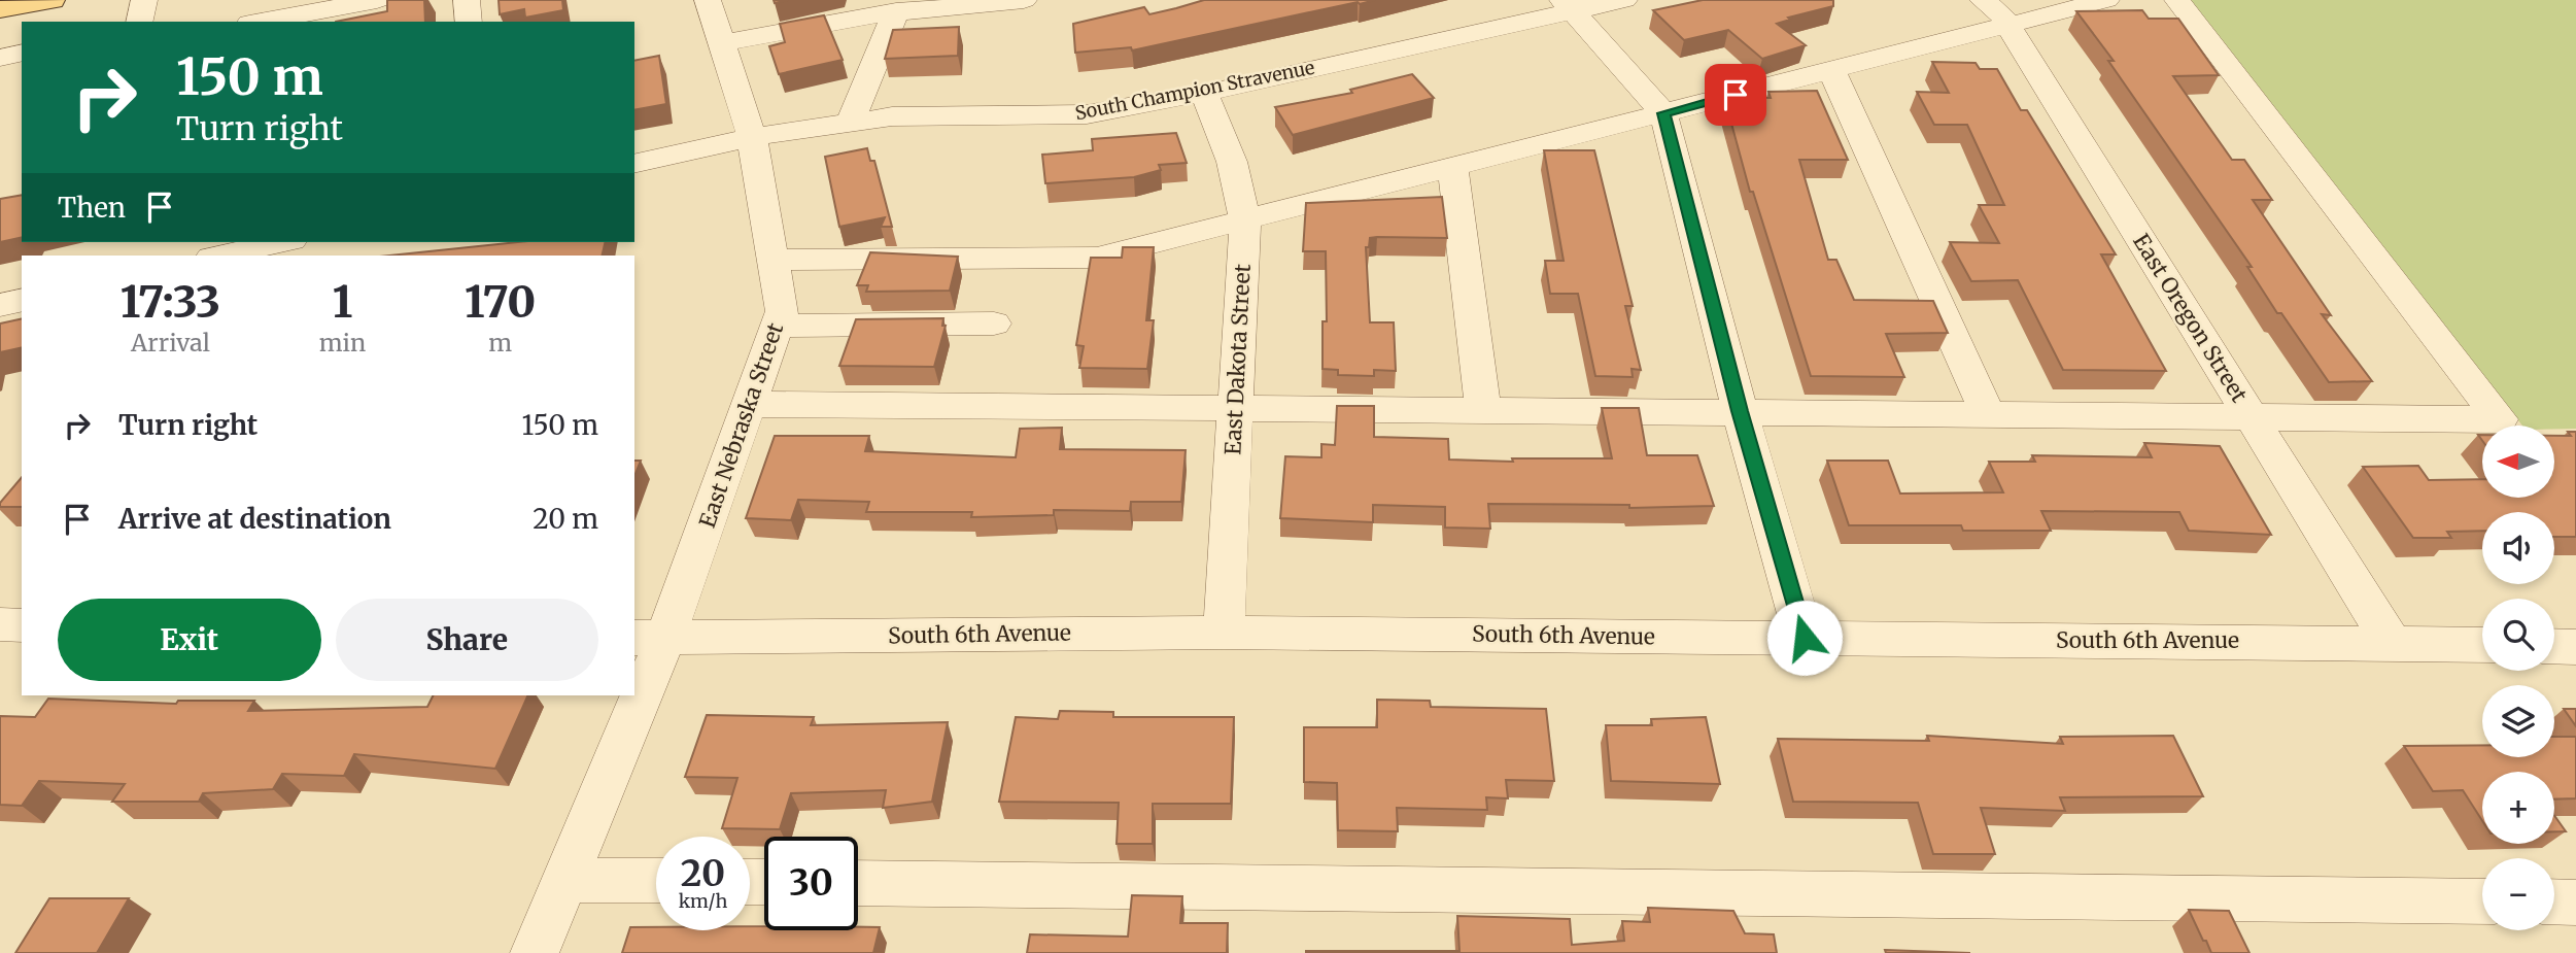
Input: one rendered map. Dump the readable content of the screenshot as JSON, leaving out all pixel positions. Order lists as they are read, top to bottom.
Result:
{
  "streets": {
    "street": [
      "South Champion Stravenue",
      "East Oregon Street",
      "East Dakota Street",
      "East Nebraska Street",
      "South 6th Avenue"
    ]
  },
  "crossings": [
    ["South Champion Stravenue", "East Dakota Street"],
    ["South Champion Stravenue", "East Nebraska Street"],
    ["East Oregon Street", "South 6th Avenue"],
    ["East Dakota Street", "South 6th Avenue"],
    ["East Nebraska Street", "South 6th Avenue"]
  ],
  "north": "left",
  "page": {
    "turn": ["150 m", "Turn right"],
    "then": "Then",
    "eta": [
      "17:33",
      "Arrival",
      "1",
      "min",
      "170",
      "m"
    ],
    "list": [
      {
        "name": "Turn right",
        "value": "150 m"
      },
      {
        "name": "Arrive at destination",
        "value": "20 m"
      }
    ],
    "map_buttons": ["+", "−"],
    "buttons": ["Exit", "Share"],
    "speed": "20 km/h",
    "limit": "30"
  }
}
